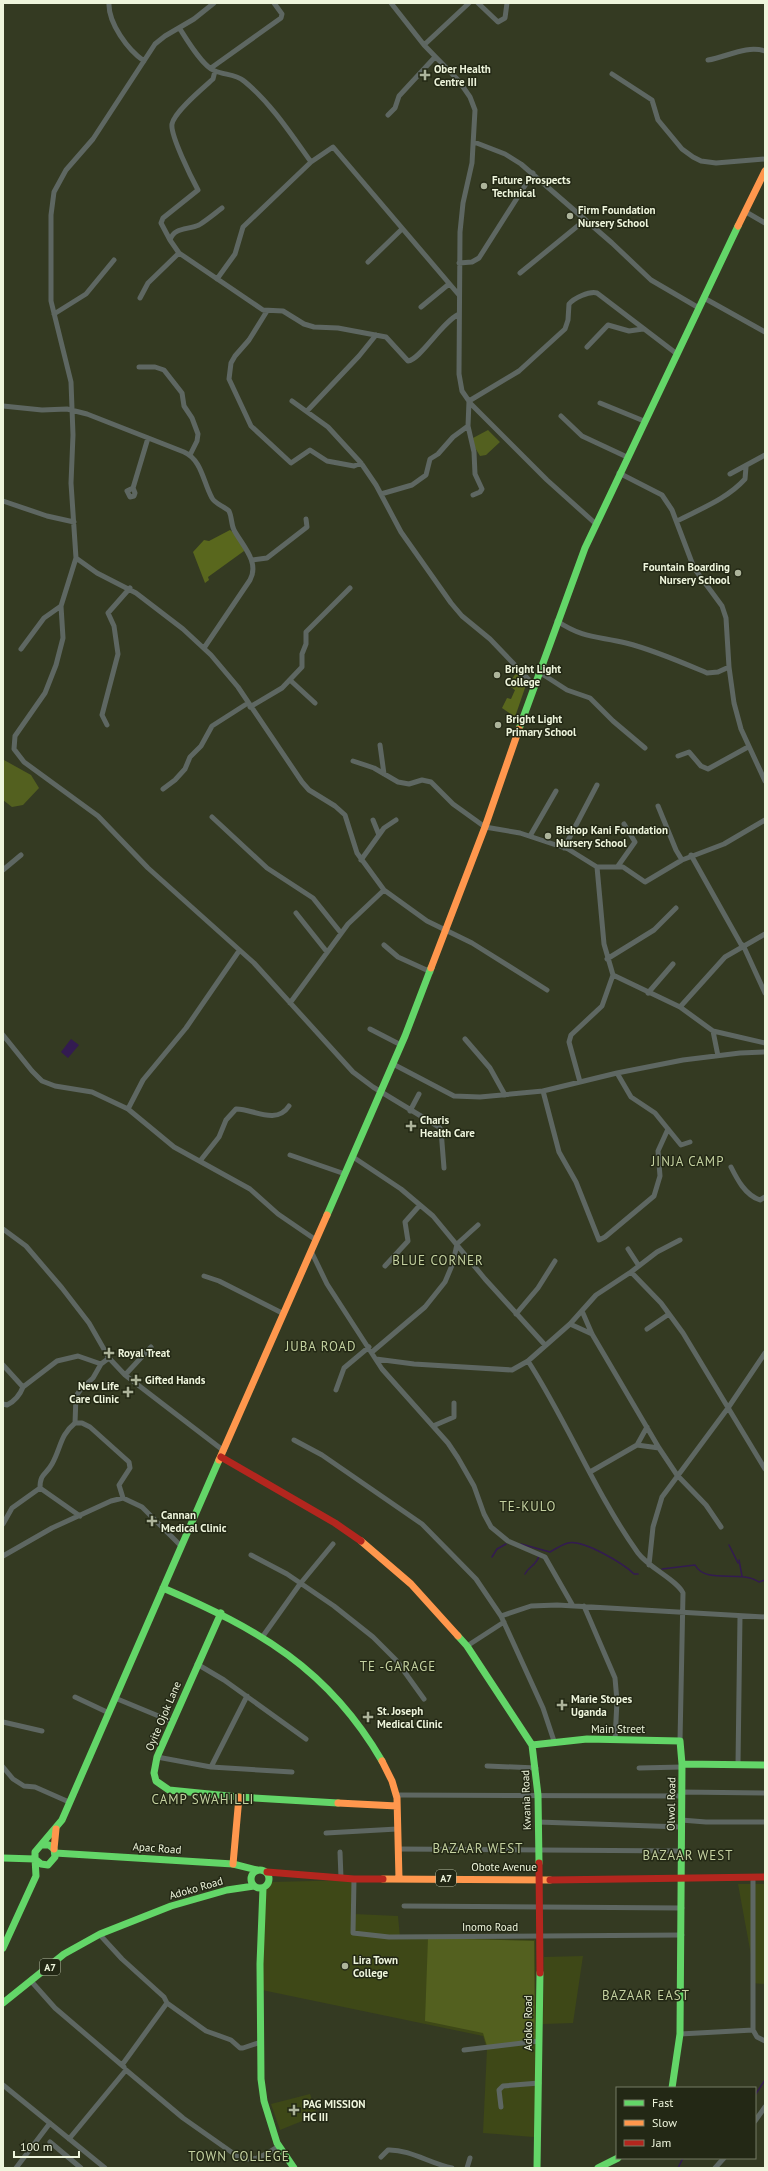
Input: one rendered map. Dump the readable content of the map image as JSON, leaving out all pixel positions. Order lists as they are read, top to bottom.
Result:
{
  "streets": {
    "street": [
      "Oyite Ojok Lane",
      "Main Street",
      "Kwania Road",
      "Olwol Road",
      "Apac Road",
      "Obote Avenue",
      "A7",
      "Adoko Road",
      "Inomo Road"
    ]
  },
  "crossings": [
    ["Main Street", "Kwania Road"],
    ["Kwania Road", "Obote Avenue"],
    ["Kwania Road", "Adoko Road"],
    ["Olwol Road", "Obote Avenue"],
    ["Apac Road", "Obote Avenue"],
    ["Apac Road", "A7"],
    ["Apac Road", "Adoko Road"],
    ["Obote Avenue", "A7"],
    ["Obote Avenue", "Adoko Road"],
    ["Obote Avenue", "Inomo Road"],
    ["A7", "Adoko Road"],
    ["Adoko Road", "Inomo Road"]
  ],
  "districts": [
    "JINJA CAMP",
    "BLUE CORNER",
    "JUBA ROAD",
    "TE-KULO",
    "TE -GARAGE",
    "CAMP SWAHILLI",
    "BAZAAR WEST",
    "BAZAAR WEST",
    "BAZAAR EAST",
    "TOWN COLLEGE"
  ],
  "places": {
    "health": [
      "Ober Health Centre III",
      "Charis Health Care",
      "Royal Treat",
      "Gifted Hands",
      "New Life Care Clinic",
      "Cannan Medical Clinic",
      "Marie Stopes Uganda",
      "St. Joseph Medical Clinic",
      "PAG MISSION HC III"
    ],
    "other": [
      "Future Prospects Technical",
      "Firm Foundation Nursery School",
      "Fountain Boarding Nursery School",
      "Bright Light College",
      "Bright Light Primary School",
      "Bishop Kani Foundation Nursery School",
      "Lira Town College"
    ]
  },
  "legend": ["Fast", "Slow", "Jam"],
  "scale_bar": "100 m"
}
